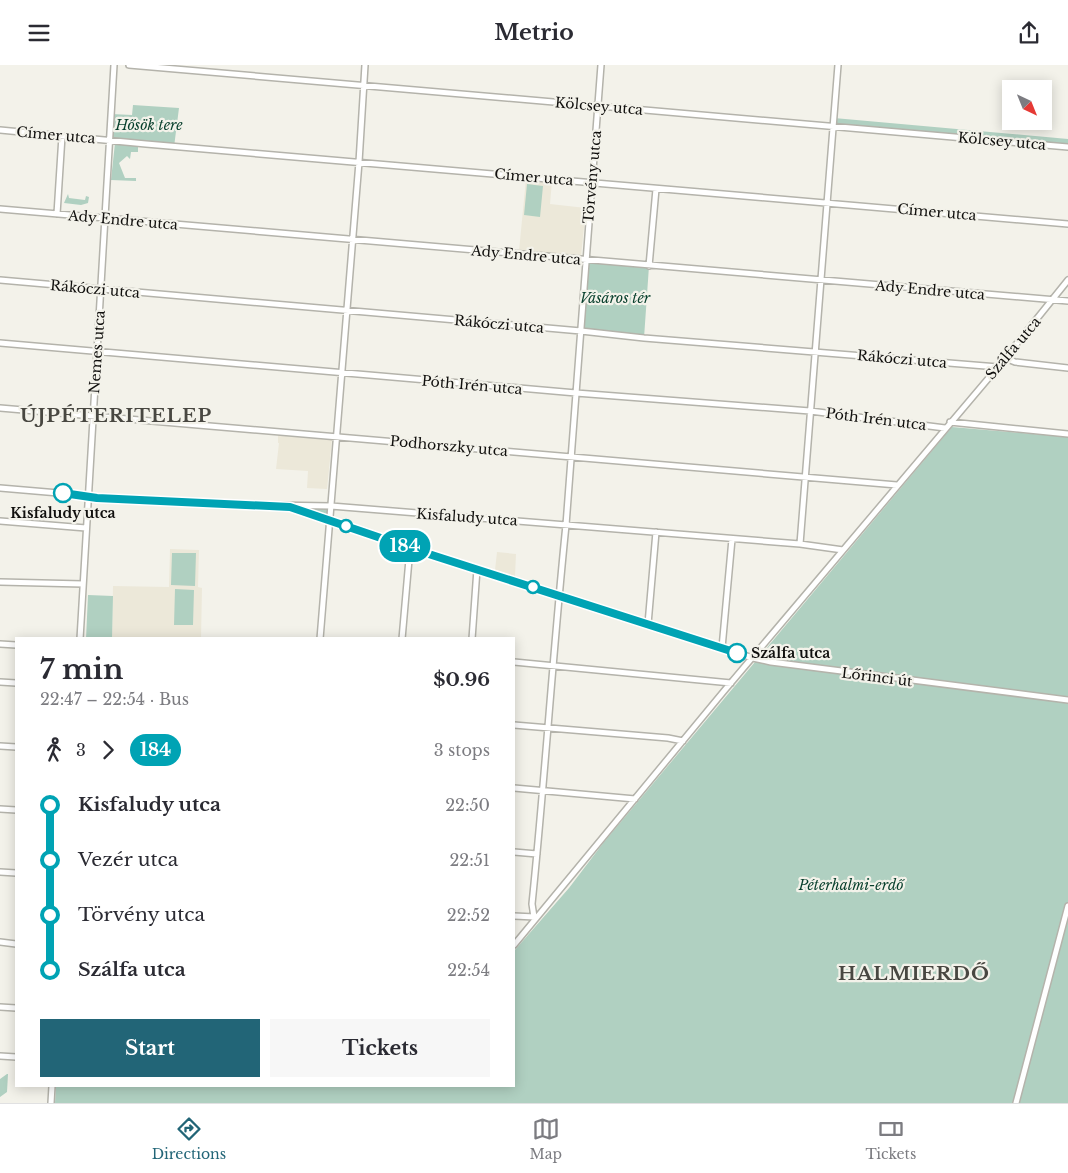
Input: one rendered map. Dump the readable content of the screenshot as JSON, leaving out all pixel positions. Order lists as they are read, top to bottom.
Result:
{
  "streets": {
    "street": [
      "Kölcsey utca",
      "Címer utca",
      "Törvény utca",
      "Ady Endre utca",
      "Rákóczi utca",
      "Szálfa utca",
      "Nemes utca",
      "Póth Irén utca",
      "Podhorszky utca",
      "Kisfaludy utca",
      "Lőrinci út"
    ]
  },
  "crossings": [
    ["Kölcsey utca", "Törvény utca"],
    ["Címer utca", "Törvény utca"],
    ["Címer utca", "Nemes utca"],
    ["Törvény utca", "Ady Endre utca"],
    ["Törvény utca", "Rákóczi utca"],
    ["Törvény utca", "Szálfa utca"],
    ["Törvény utca", "Póth Irén utca"],
    ["Törvény utca", "Podhorszky utca"],
    ["Törvény utca", "Kisfaludy utca"],
    ["Törvény utca", "Lőrinci út"],
    ["Ady Endre utca", "Szálfa utca"],
    ["Ady Endre utca", "Nemes utca"],
    ["Rákóczi utca", "Szálfa utca"],
    ["Rákóczi utca", "Nemes utca"],
    ["Szálfa utca", "Póth Irén utca"],
    ["Szálfa utca", "Podhorszky utca"],
    ["Szálfa utca", "Kisfaludy utca"],
    ["Szálfa utca", "Lőrinci út"],
    ["Nemes utca", "Póth Irén utca"],
    ["Nemes utca", "Podhorszky utca"],
    ["Nemes utca", "Kisfaludy utca"],
    ["Kisfaludy utca", "Lőrinci út"]
  ],
  "districts": ["ÚJPÉTERITELEP", "HALMIERDŐ"],
  "parks": ["Hősök tere", "Vásáros tér", "Péterhalmi-erdő"],
  "places": ["Kisfaludy utca", "Szálfa utca"],
  "lines": ["bus line 184"],
  "north": "bottom right",
  "page": {
    "header": "Metrio",
    "on_map": "184",
    "heading": ["7 min", "22:47 – 22:54 · Bus", "$0.96"],
    "legs": ["3", "184", "3 stops"],
    "list": [
      {
        "name": "Kisfaludy utca",
        "value": "22:50"
      },
      {
        "name": "Vezér utca",
        "value": "22:51"
      },
      {
        "name": "Törvény utca",
        "value": "22:52"
      },
      {
        "name": "Szálfa utca",
        "value": "22:54"
      }
    ],
    "buttons": ["Start", "Tickets"],
    "tabs": ["Directions", "Map", "Tickets"]
  }
}
